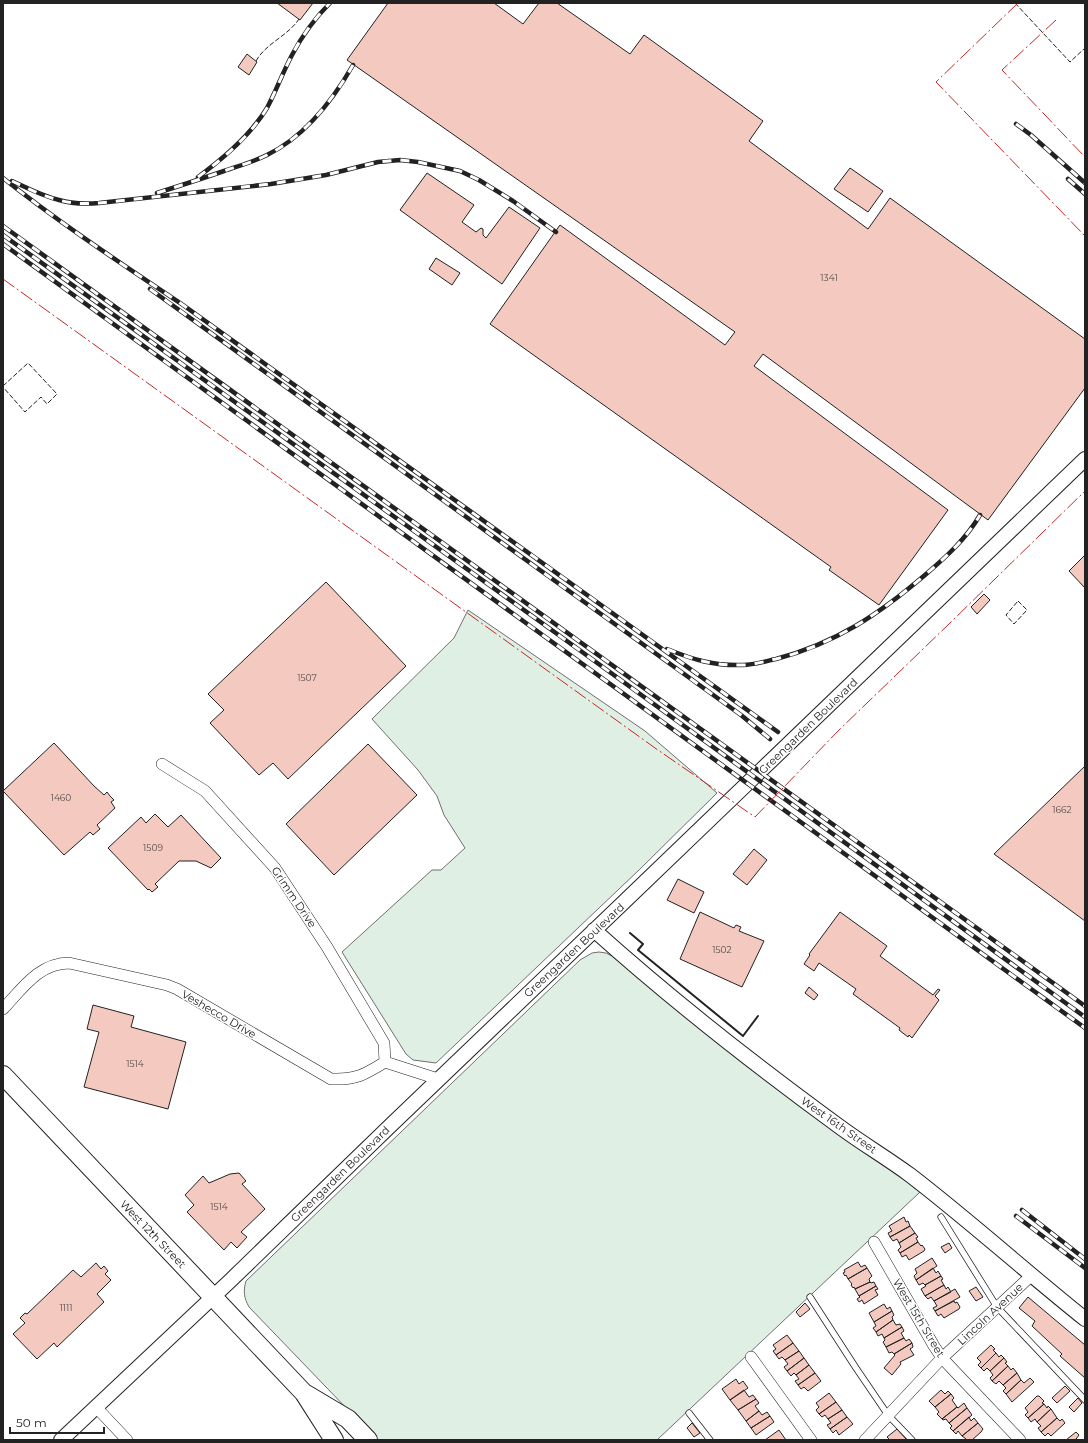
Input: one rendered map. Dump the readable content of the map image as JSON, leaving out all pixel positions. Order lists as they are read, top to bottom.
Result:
{
  "streets": {
    "main road": ["West 12th Street"],
    "street": [
      "Greengarden Boulevard",
      "Grimm Drive",
      "Veshecco Drive",
      "West 16th Street",
      "Lincoln Avenue",
      "West 15th Street"
    ]
  },
  "crossings": [
    ["Greengarden Boulevard", "West 16th Street"],
    ["Greengarden Boulevard", "West 12th Street"],
    ["Grimm Drive", "Veshecco Drive"],
    ["West 16th Street", "Lincoln Avenue"],
    ["Lincoln Avenue", "West 15th Street"]
  ],
  "house_numbers": [
    "1341",
    "1507",
    "1460",
    "1662",
    "1509",
    "1502",
    "1514",
    "1514",
    "1111"
  ],
  "scale_bar": "50 m"
}
